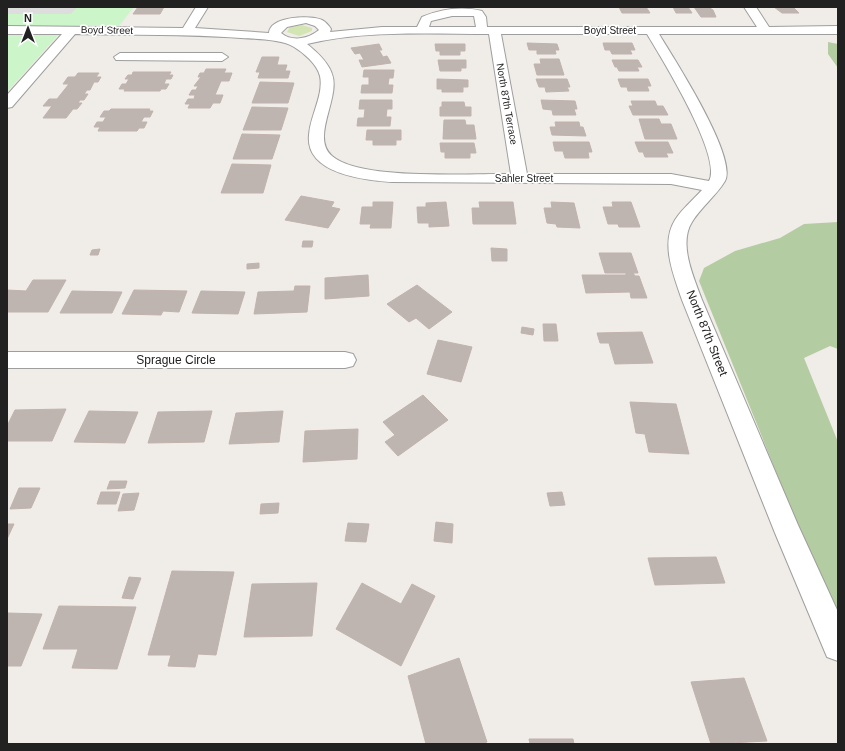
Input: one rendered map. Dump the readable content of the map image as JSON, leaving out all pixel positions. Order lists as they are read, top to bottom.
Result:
{
  "streets": {
    "street": [
      "Boyd Street",
      "North 87th Terrace",
      "Sahler Street",
      "North 87th Street",
      "Sprague Circle"
    ]
  },
  "crossings": [
    ["Boyd Street", "North 87th Terrace"],
    ["Boyd Street", "North 87th Street"],
    ["North 87th Terrace", "Sahler Street"],
    ["Sahler Street", "North 87th Street"]
  ],
  "north": "top"
}
